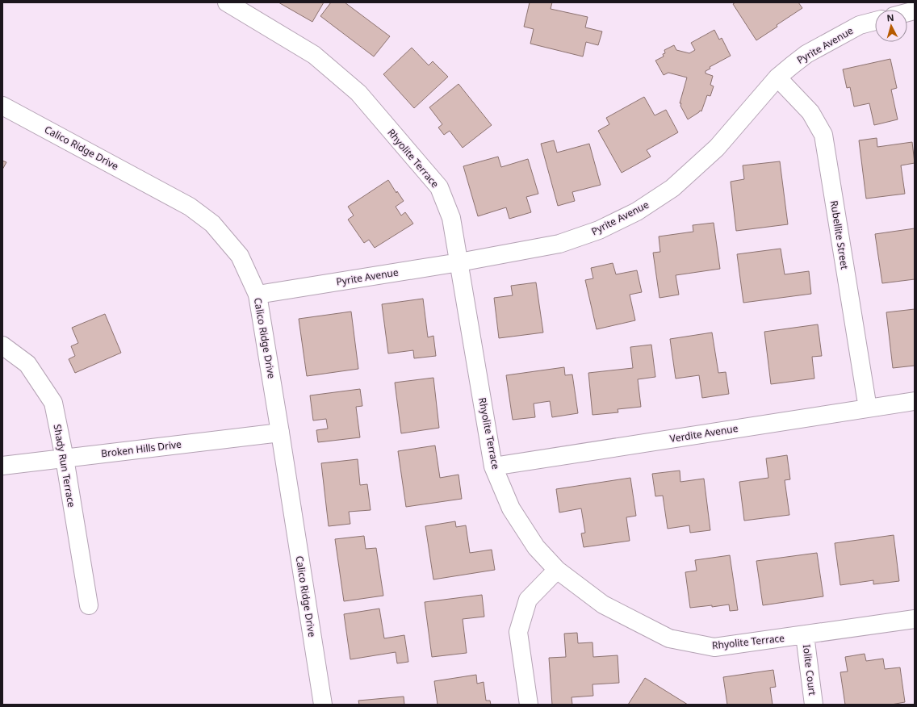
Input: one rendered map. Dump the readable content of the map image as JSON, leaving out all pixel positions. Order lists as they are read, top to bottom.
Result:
{
  "streets": {
    "street": [
      "Pyrite Avenue",
      "Calico Ridge Drive",
      "Rhyolite Terrace",
      "Rubellite Street",
      "Verdite Avenue",
      "Broken Hills Drive",
      "Shady Run Terrace",
      "Iolite Court"
    ]
  },
  "crossings": [
    ["Pyrite Avenue", "Calico Ridge Drive"],
    ["Pyrite Avenue", "Rhyolite Terrace"],
    ["Pyrite Avenue", "Rubellite Street"],
    ["Calico Ridge Drive", "Broken Hills Drive"],
    ["Rhyolite Terrace", "Verdite Avenue"],
    ["Rhyolite Terrace", "Iolite Court"],
    ["Rubellite Street", "Verdite Avenue"],
    ["Broken Hills Drive", "Shady Run Terrace"]
  ],
  "north": "top"
}
